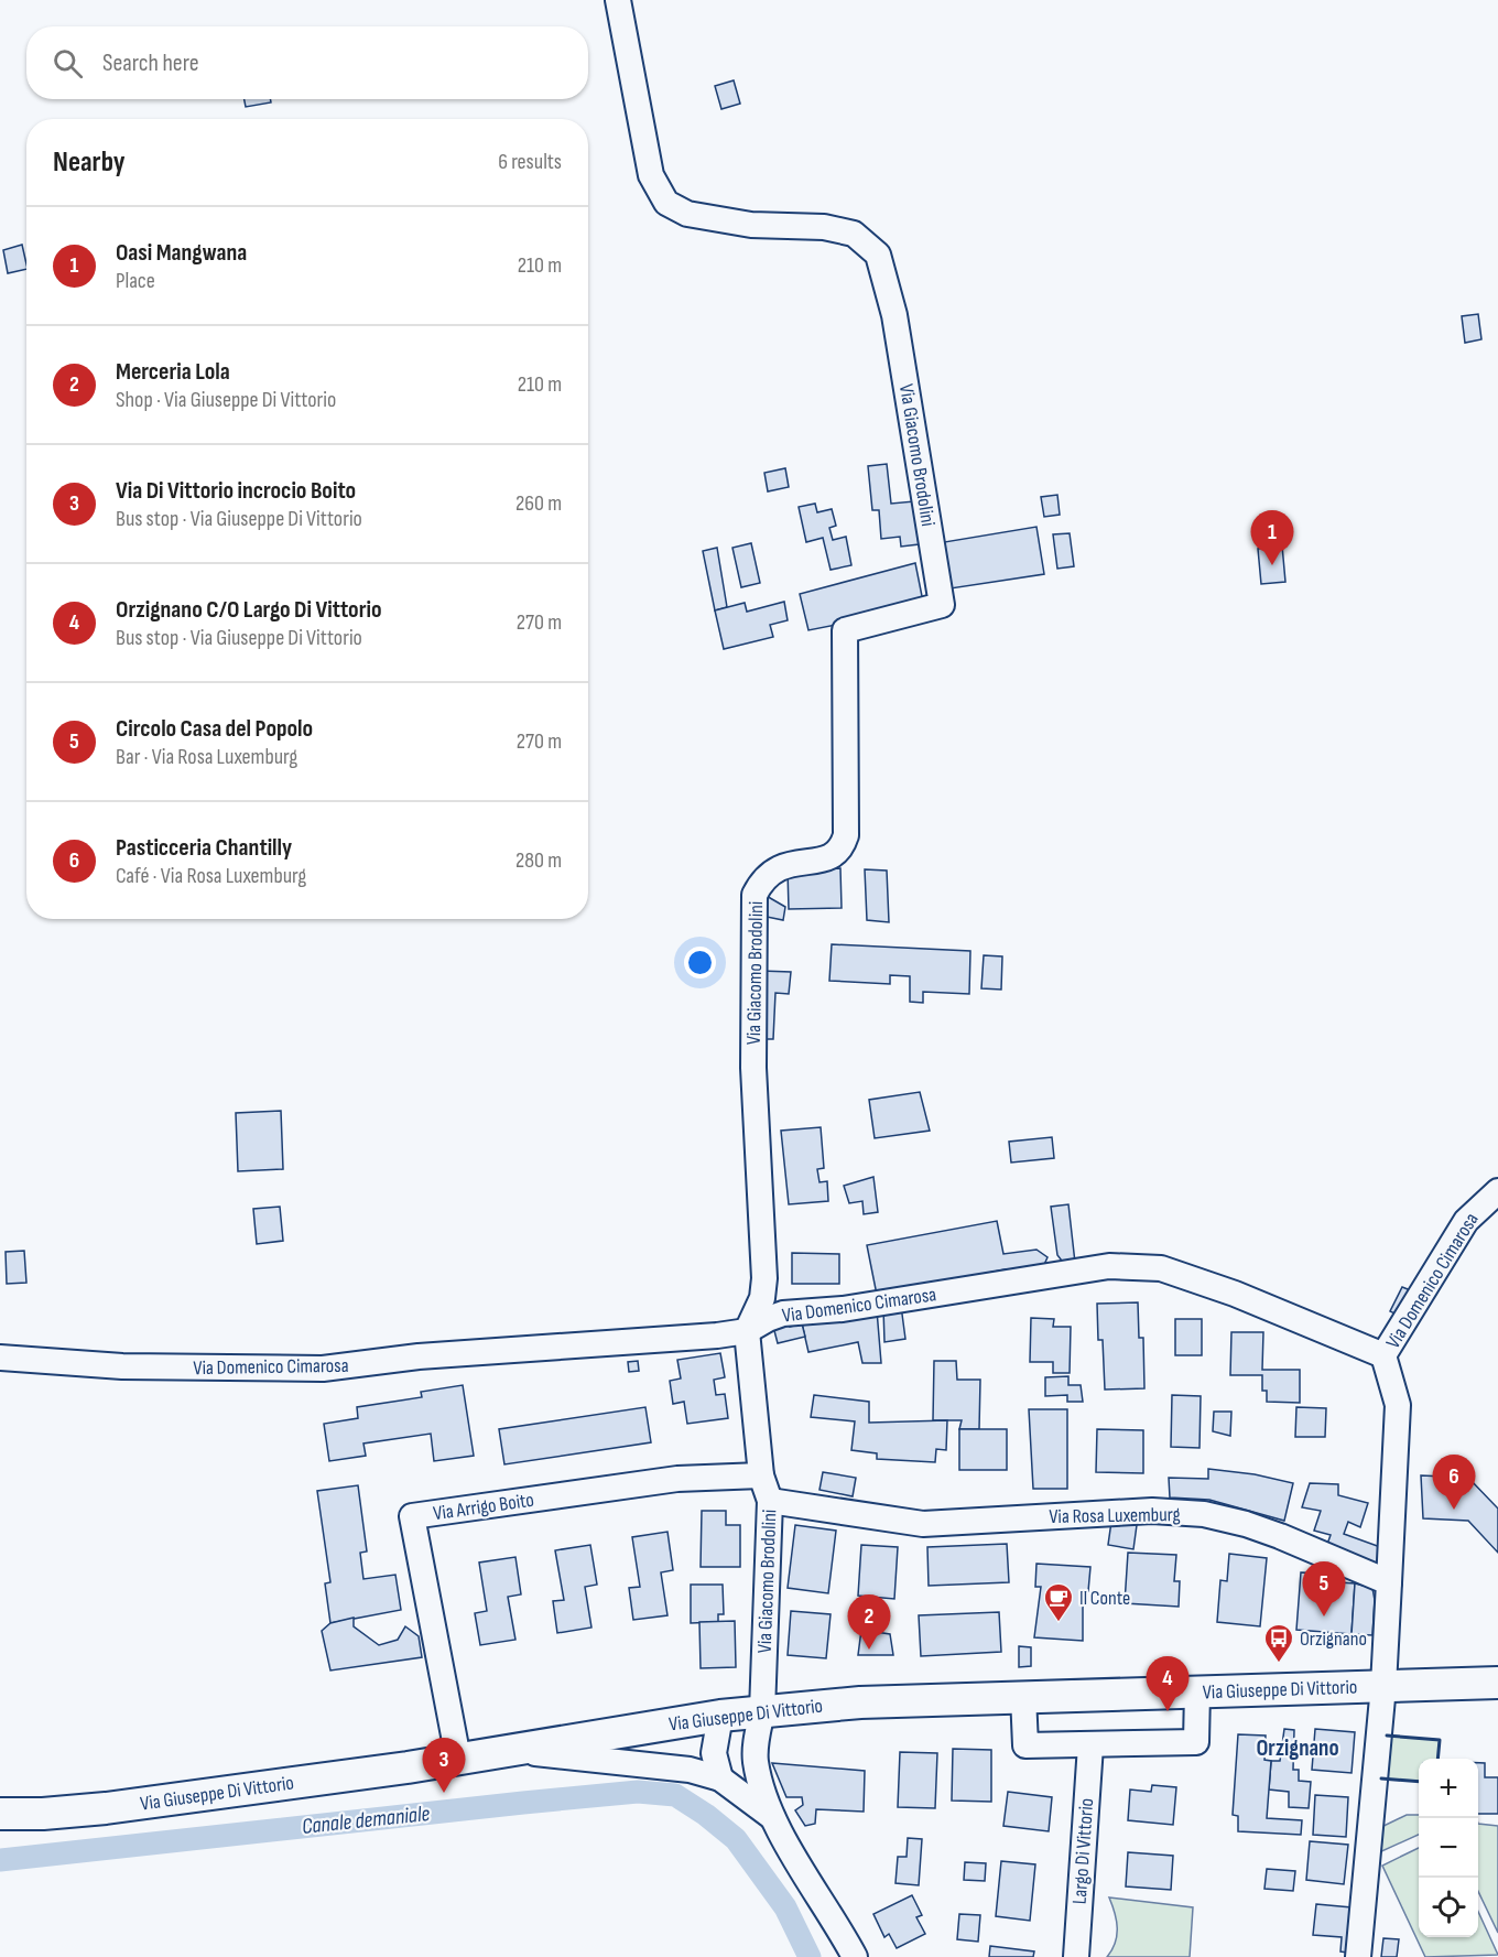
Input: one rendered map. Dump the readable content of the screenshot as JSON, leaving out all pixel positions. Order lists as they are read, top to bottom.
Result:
{
  "streets": {
    "main road": ["Via Giuseppe Di Vittorio"],
    "street": [
      "Via Giacomo Brodolini",
      "Via Domenico Cimarosa",
      "Via Arrigo Boito",
      "Via Rosa Luxemburg",
      "Largo Di Vittorio"
    ]
  },
  "crossings": [
    ["Via Giacomo Brodolini", "Via Domenico Cimarosa"],
    ["Via Giacomo Brodolini", "Via Arrigo Boito"],
    ["Via Giacomo Brodolini", "Via Rosa Luxemburg"],
    ["Via Giacomo Brodolini", "Via Giuseppe Di Vittorio"],
    ["Via Arrigo Boito", "Via Giuseppe Di Vittorio"]
  ],
  "districts": ["Orzignano"],
  "water": ["Canale demaniale"],
  "places": {
    "cafe": ["Il Conte"],
    "bus stop": ["Orzignano"]
  },
  "page": {
    "search": "Search here",
    "heading": ["Nearby", "6 results"],
    "list": [
      {
        "mark": "1",
        "name": "Oasi Mangwana",
        "note": "Place",
        "value": "210 m"
      },
      {
        "mark": "2",
        "name": "Merceria Lola",
        "note": "Shop · Via Giuseppe Di Vittorio",
        "value": "210 m"
      },
      {
        "mark": "3",
        "name": "Via Di Vittorio incrocio Boito",
        "note": "Bus stop · Via Giuseppe Di Vittorio",
        "value": "260 m"
      },
      {
        "mark": "4",
        "name": "Orzignano C/O Largo Di Vittorio",
        "note": "Bus stop · Via Giuseppe Di Vittorio",
        "value": "270 m"
      },
      {
        "mark": "5",
        "name": "Circolo Casa del Popolo",
        "note": "Bar · Via Rosa Luxemburg",
        "value": "270 m"
      },
      {
        "mark": "6",
        "name": "Pasticceria Chantilly",
        "note": "Café · Via Rosa Luxemburg",
        "value": "280 m"
      }
    ],
    "pins": [
      "1",
      "6",
      "5",
      "2",
      "4",
      "3"
    ],
    "map_buttons": ["+", "−"]
  }
}
